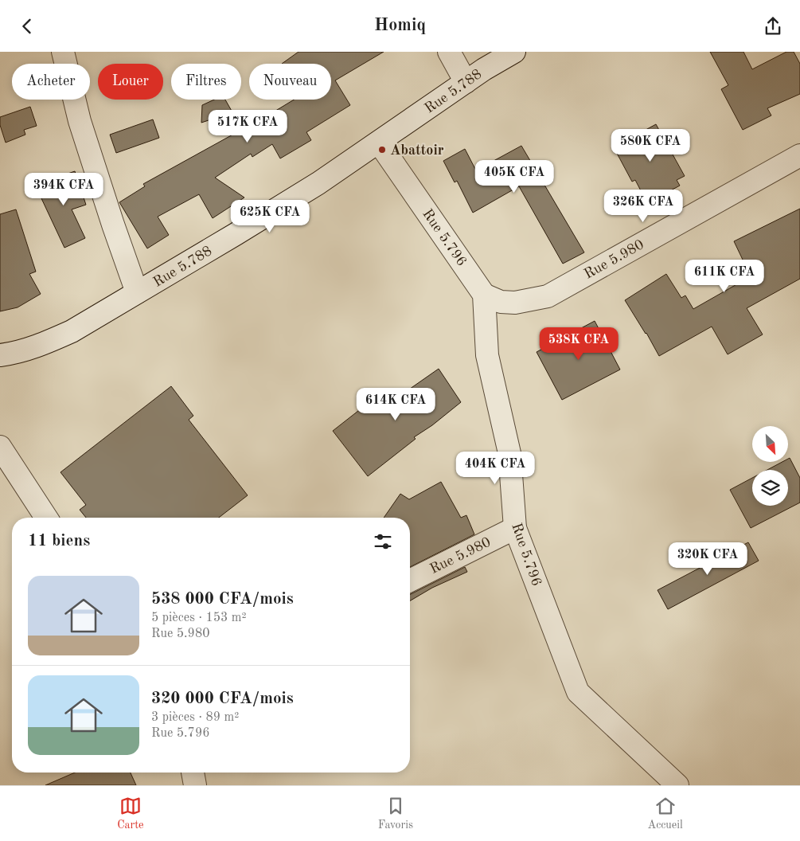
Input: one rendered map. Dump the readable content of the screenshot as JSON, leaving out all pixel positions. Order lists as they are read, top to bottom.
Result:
{
  "streets": {
    "street": ["Rue 5.788", "Rue 5.796", "Rue 5.980"]
  },
  "crossings": [
    ["Rue 5.788", "Rue 5.796"],
    ["Rue 5.796", "Rue 5.980"]
  ],
  "places": ["Abattoir"],
  "north": "bottom right",
  "page": {
    "header": "Homiq",
    "chip": [
      "Acheter",
      "Louer",
      "Filtres",
      "Nouveau"
    ],
    "price": [
      "517K CFA",
      "580K CFA",
      "405K CFA",
      "394K CFA",
      "326K CFA",
      "625K CFA",
      "611K CFA",
      "538K CFA",
      "614K CFA",
      "404K CFA",
      "320K CFA"
    ],
    "heading": "11 biens",
    "list": [
      {
        "name": "538 000 CFA/mois",
        "note": "5 pièces · 153 m² · Rue 5.980"
      },
      {
        "name": "320 000 CFA/mois",
        "note": "3 pièces · 89 m² · Rue 5.796"
      }
    ],
    "tabs": ["Carte", "Favoris", "Accueil"]
  }
}
